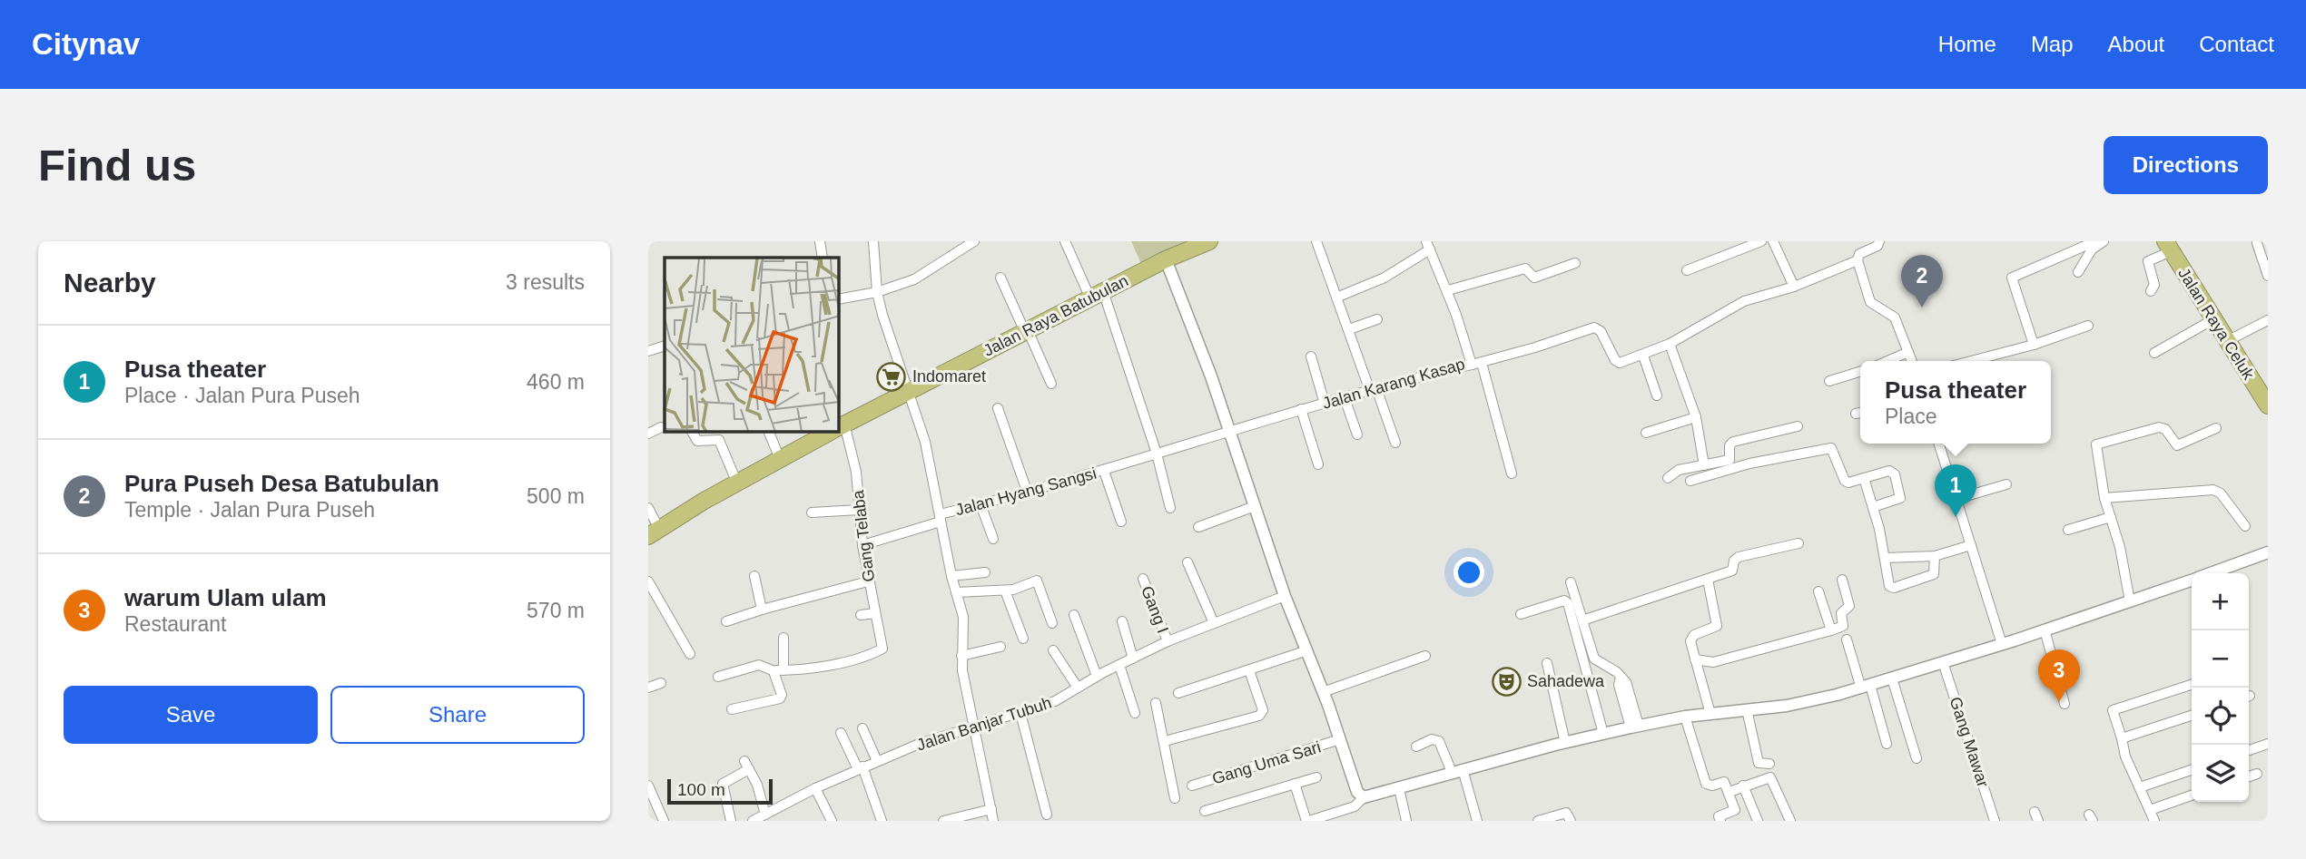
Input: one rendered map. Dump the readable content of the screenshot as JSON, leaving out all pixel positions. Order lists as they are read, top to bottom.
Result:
{
  "streets": {
    "highway": ["Jalan Raya Batubulan", "Jalan Raya Celuk"],
    "street": [
      "Jalan Karang Kasap",
      "Jalan Hyang Sangsi",
      "Gang Telaba",
      "Gang I",
      "Jalan Banjar Tubuh",
      "Gang Mawar",
      "Gang Uma Sari"
    ]
  },
  "crossings": [
    ["Jalan Karang Kasap", "Jalan Hyang Sangsi"],
    ["Jalan Hyang Sangsi", "Jalan Banjar Tubuh"],
    ["Gang I", "Jalan Banjar Tubuh"]
  ],
  "places": {
    "supermarket": ["Indomaret"],
    "theatre": ["Sahadewa"]
  },
  "scale_bar": "100 m",
  "page": {
    "header": "Citynav",
    "nav": [
      "Home",
      "Map",
      "About",
      "Contact"
    ],
    "buttons": [
      "Directions",
      ["Save", "Share"]
    ],
    "title": "Find us",
    "heading": ["Nearby", "3 results"],
    "pins": ["2", "1", "3"],
    "list": [
      {
        "mark": "1",
        "name": "Pusa theater",
        "note": "Place · Jalan Pura Puseh",
        "value": "460 m"
      },
      {
        "mark": "2",
        "name": "Pura Puseh Desa Batubulan",
        "note": "Temple · Jalan Pura Puseh",
        "value": "500 m"
      },
      {
        "mark": "3",
        "name": "warum Ulam ulam",
        "note": "Restaurant",
        "value": "570 m"
      }
    ],
    "popup": ["Pusa theater", "Place"],
    "map_buttons": ["+", "−"],
    "scale": "100 m"
  }
}
